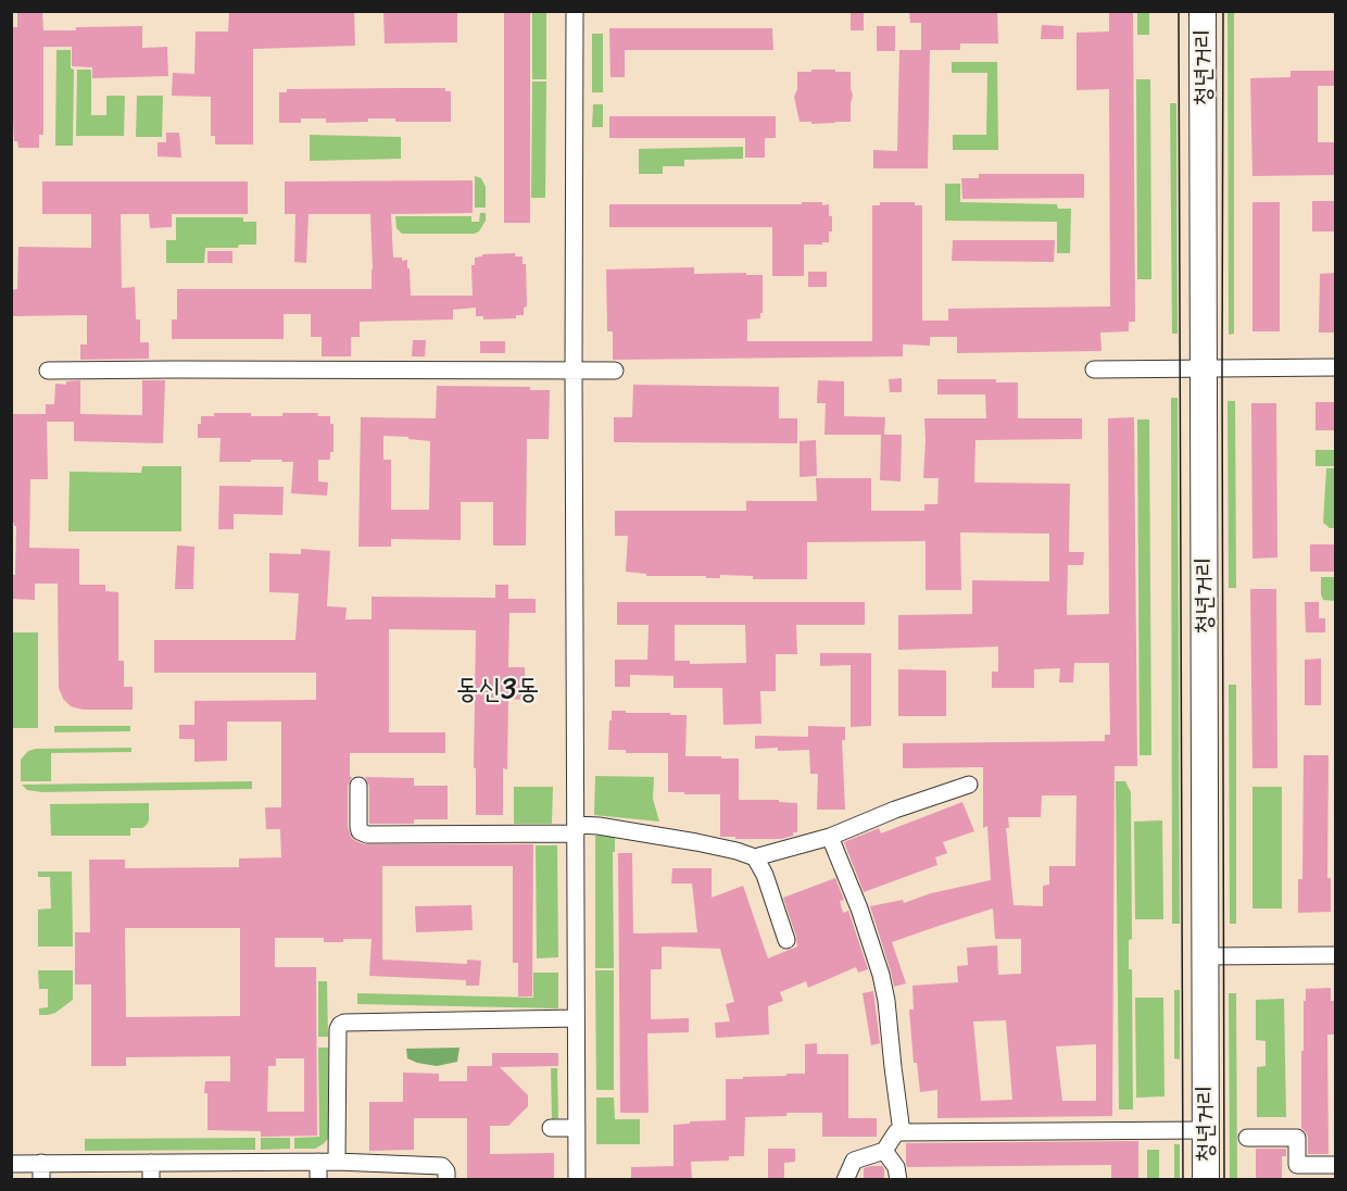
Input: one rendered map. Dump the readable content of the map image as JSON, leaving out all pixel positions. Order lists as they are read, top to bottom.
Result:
{
  "streets": {
    "main road": ["청년거리"]
  },
  "districts": ["동신3동"]
}
